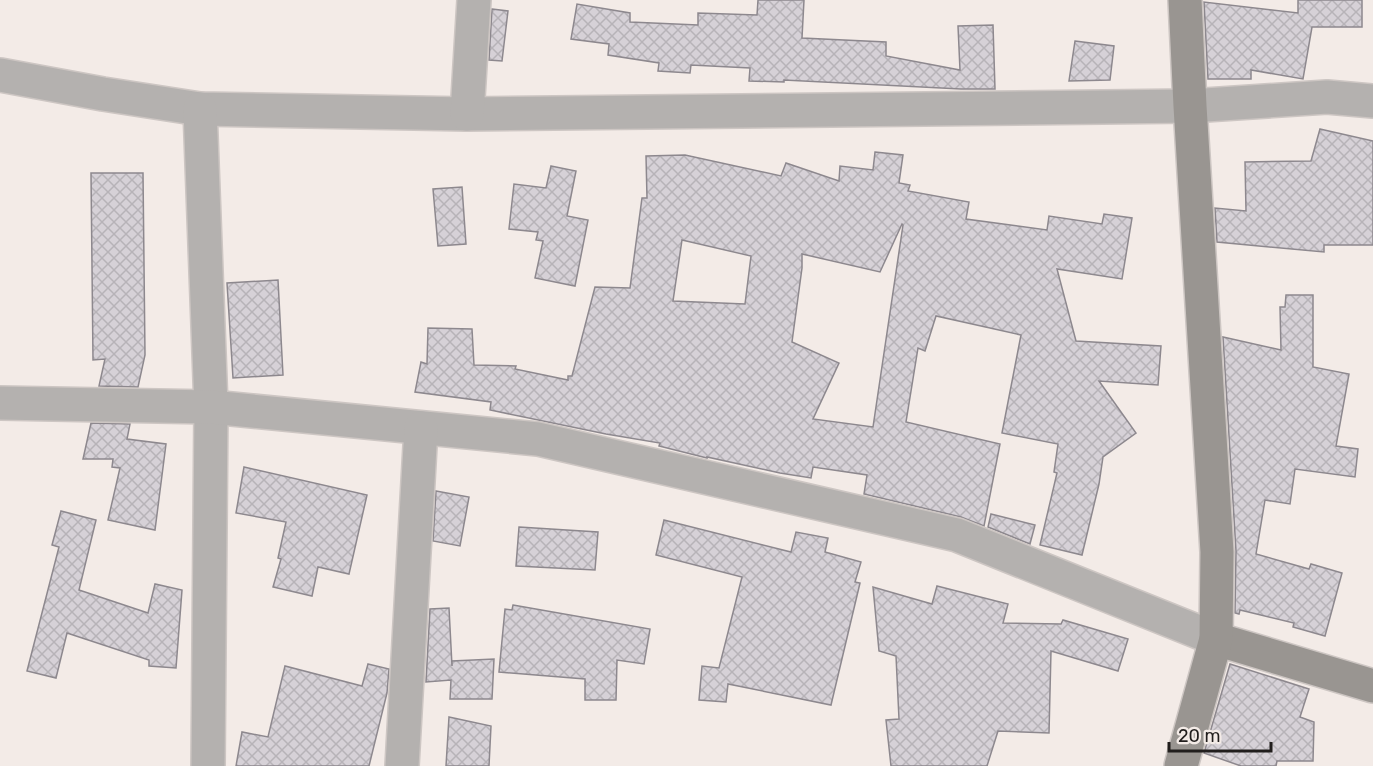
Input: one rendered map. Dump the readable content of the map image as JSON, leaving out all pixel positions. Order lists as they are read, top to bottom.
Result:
{
  "scale_bar": "20 m"
}
